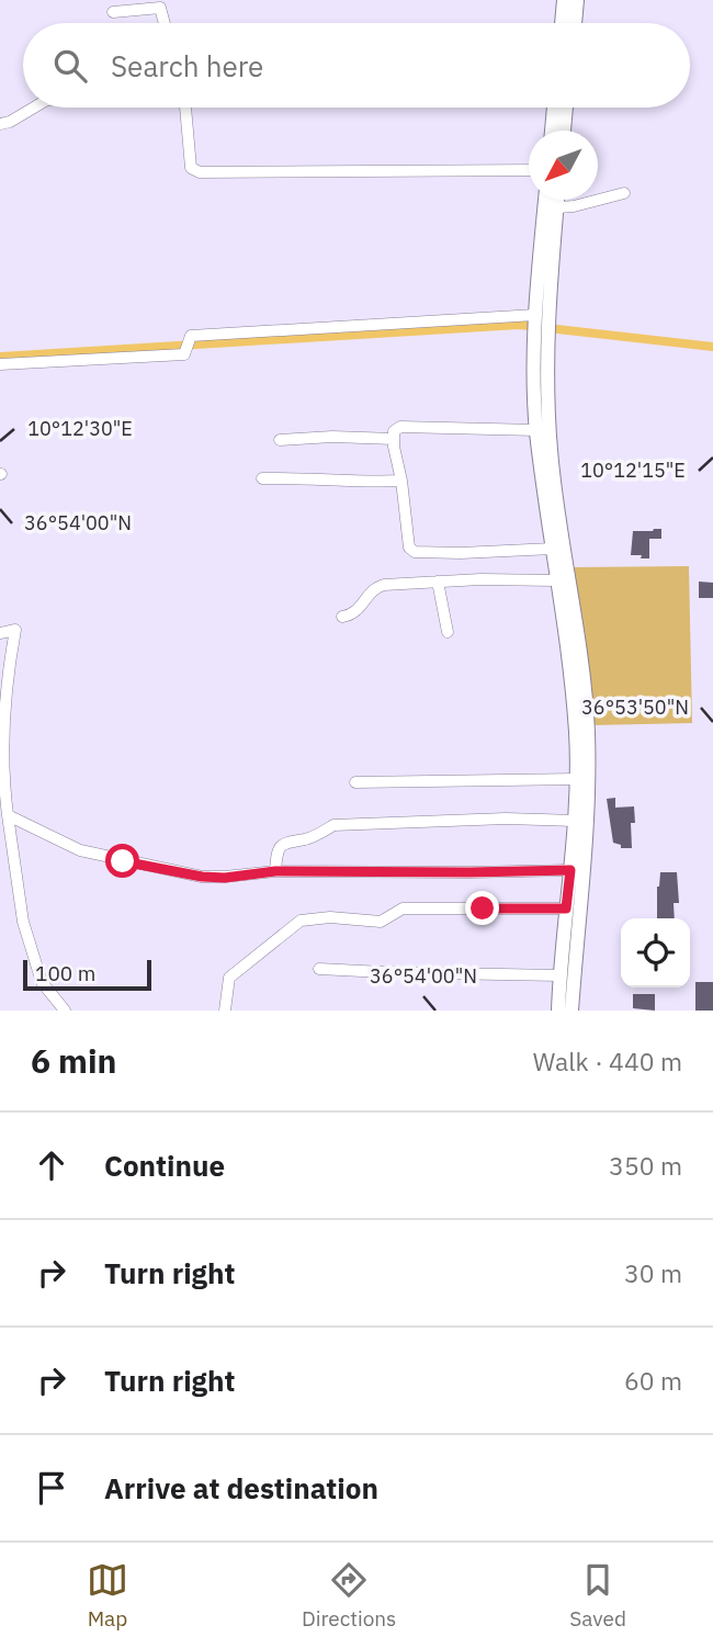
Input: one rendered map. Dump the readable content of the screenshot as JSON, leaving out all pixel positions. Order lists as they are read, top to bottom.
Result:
{
  "scale_bar": "100 m",
  "north": "bottom left",
  "page": {
    "search": "Search here",
    "scale": "100 m",
    "heading": ["6 min", "Walk · 440 m"],
    "list": [
      ["Continue", "350 m"],
      ["Turn right", "30 m"],
      ["Turn right", "60 m"],
      "Arrive at destination"
    ],
    "nav": ["Map", "Directions", "Saved"]
  },
  "coordinates": [
    "10°12'30\"E",
    "10°12'15\"E",
    "36°54'00\"N",
    "36°53'50\"N"
  ]
}
